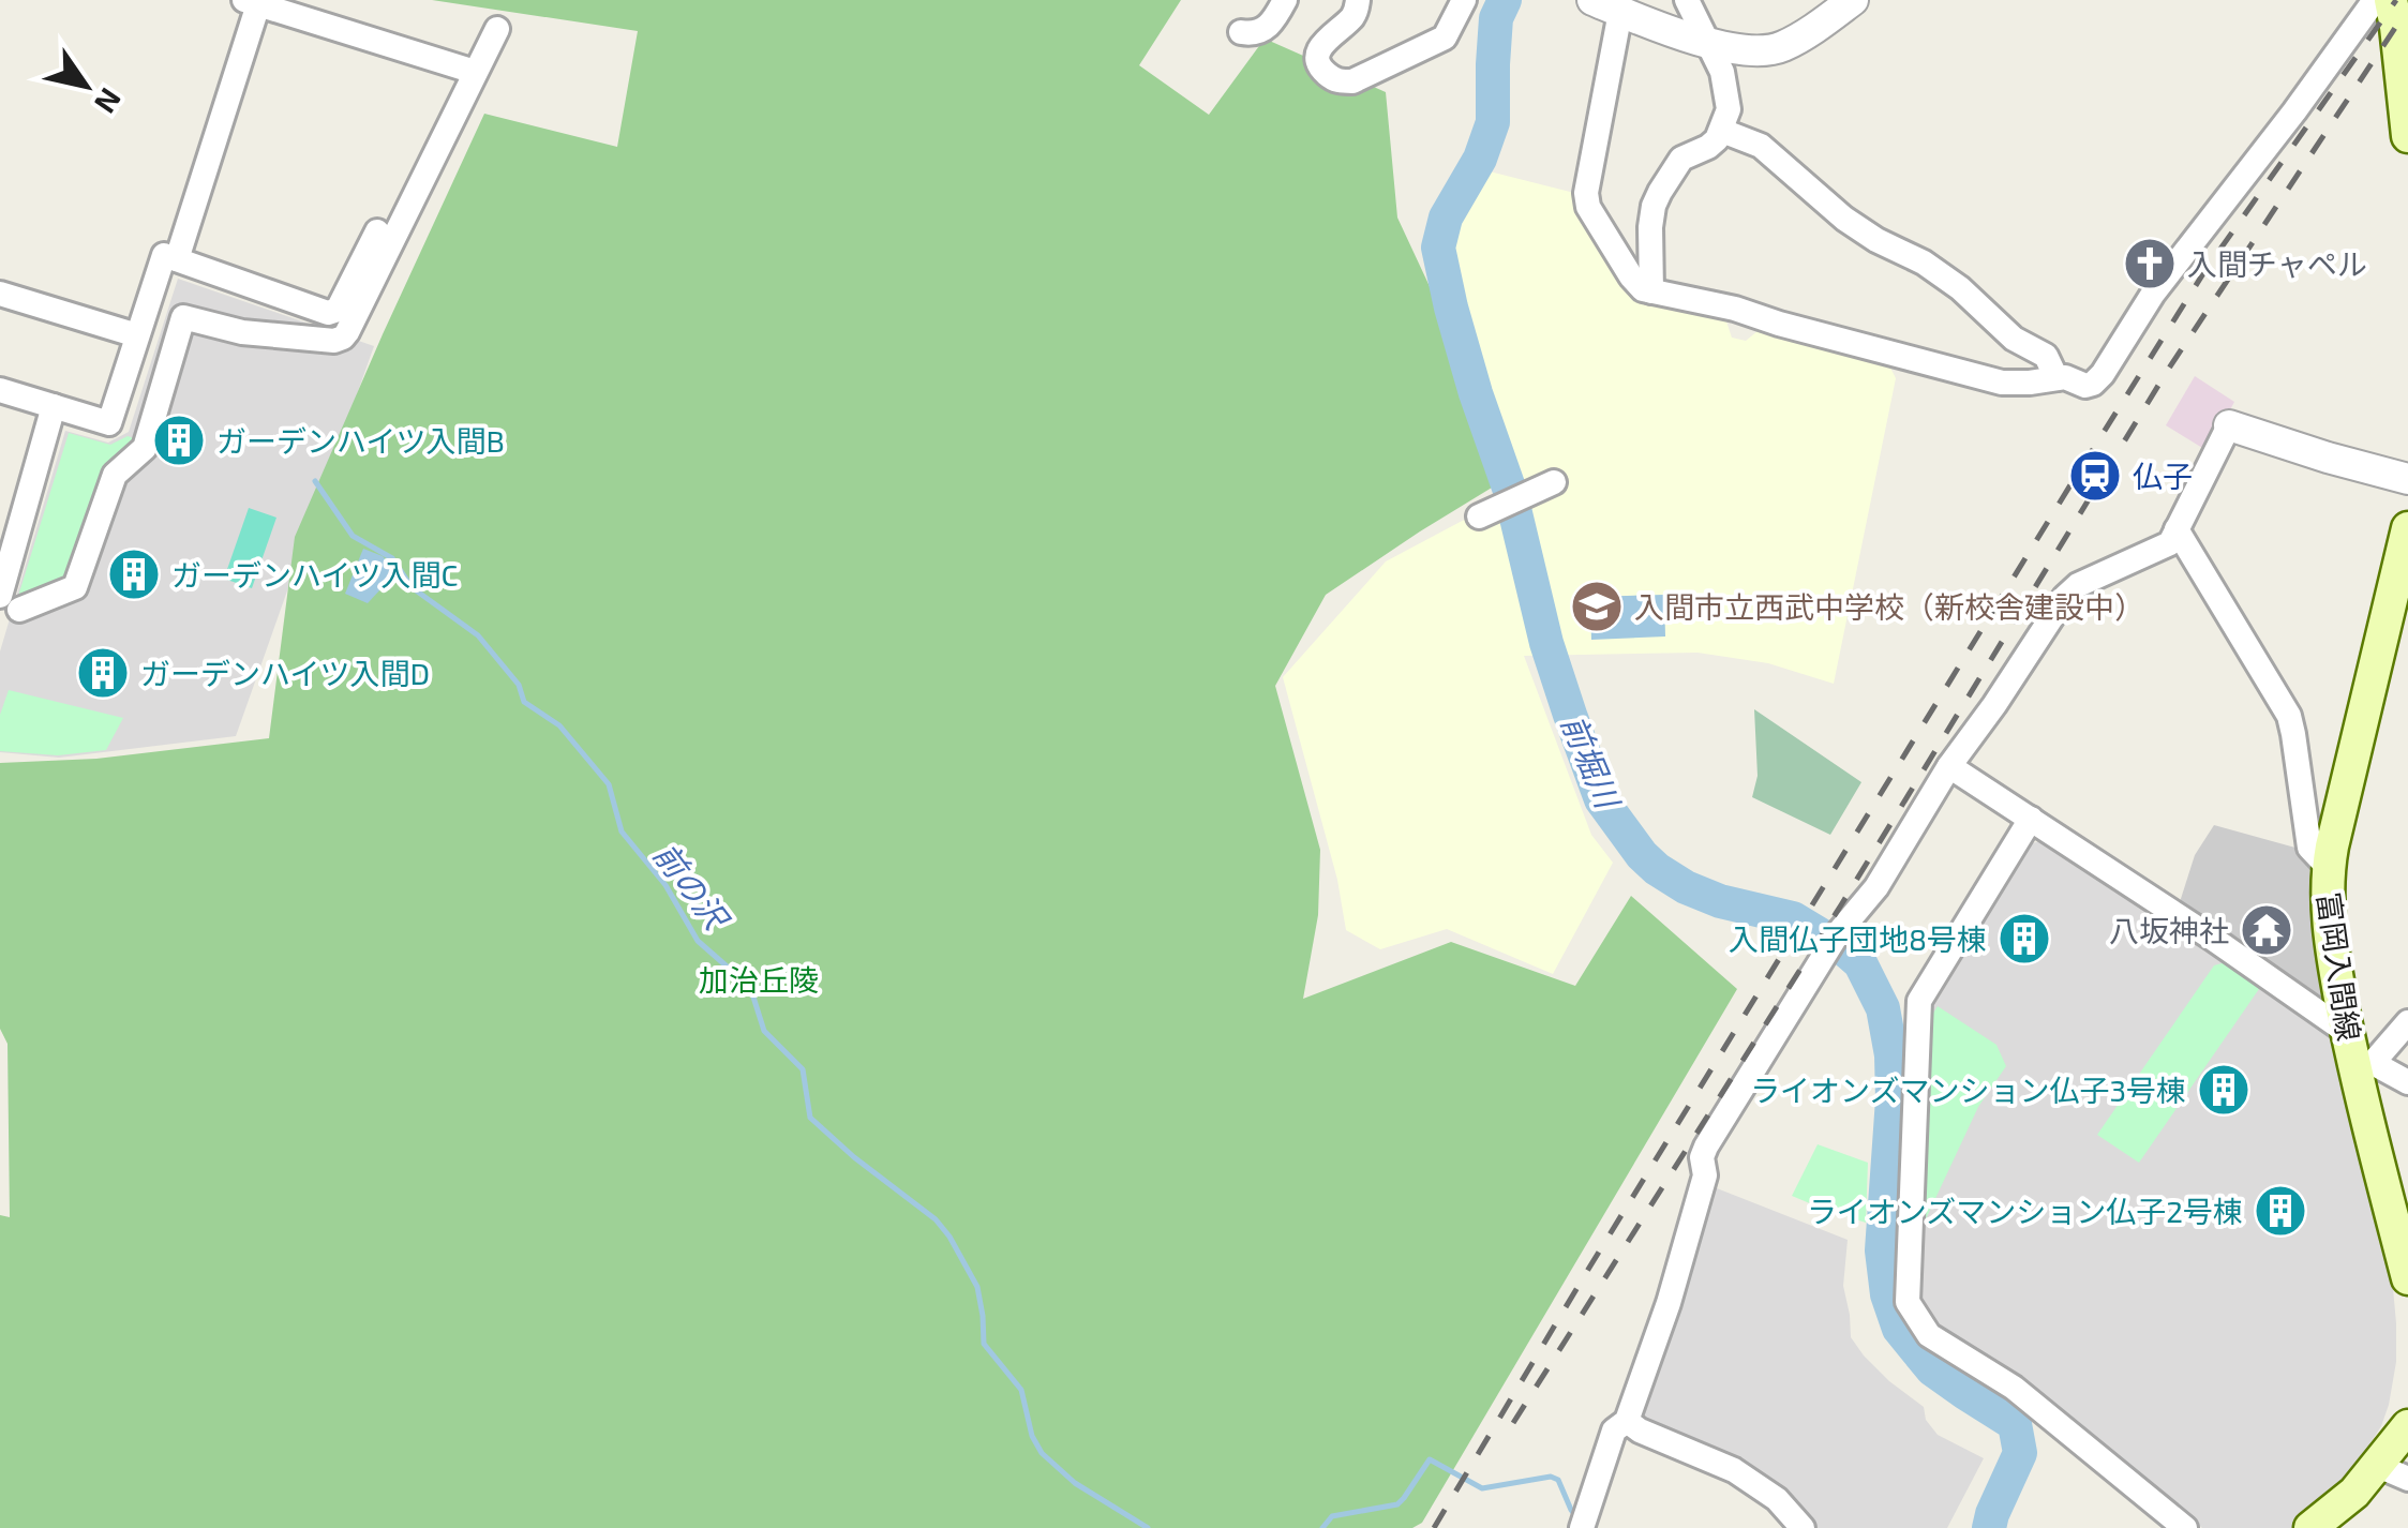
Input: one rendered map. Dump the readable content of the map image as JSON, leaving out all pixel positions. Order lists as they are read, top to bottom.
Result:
{
  "streets": {
    "main road": ["富岡入間線"]
  },
  "water": ["前堀川", "前の沢"],
  "parks": ["加治丘陵"],
  "places": {
    "church": ["入間チャペル"],
    "building": [
      "ガーデンハイツ入間B",
      "ガーデンハイツ入間C",
      "ガーデンハイツ入間D",
      "入間仏子団地8号棟",
      "ライオンズマンション仏子3号棟",
      "ライオンズマンション仏子2号棟"
    ],
    "station": ["仏子"],
    "school or university": ["入間市立西武中学校（新校舎建設中）"],
    "temple": ["八坂神社"]
  },
  "north": "bottom right"
}
